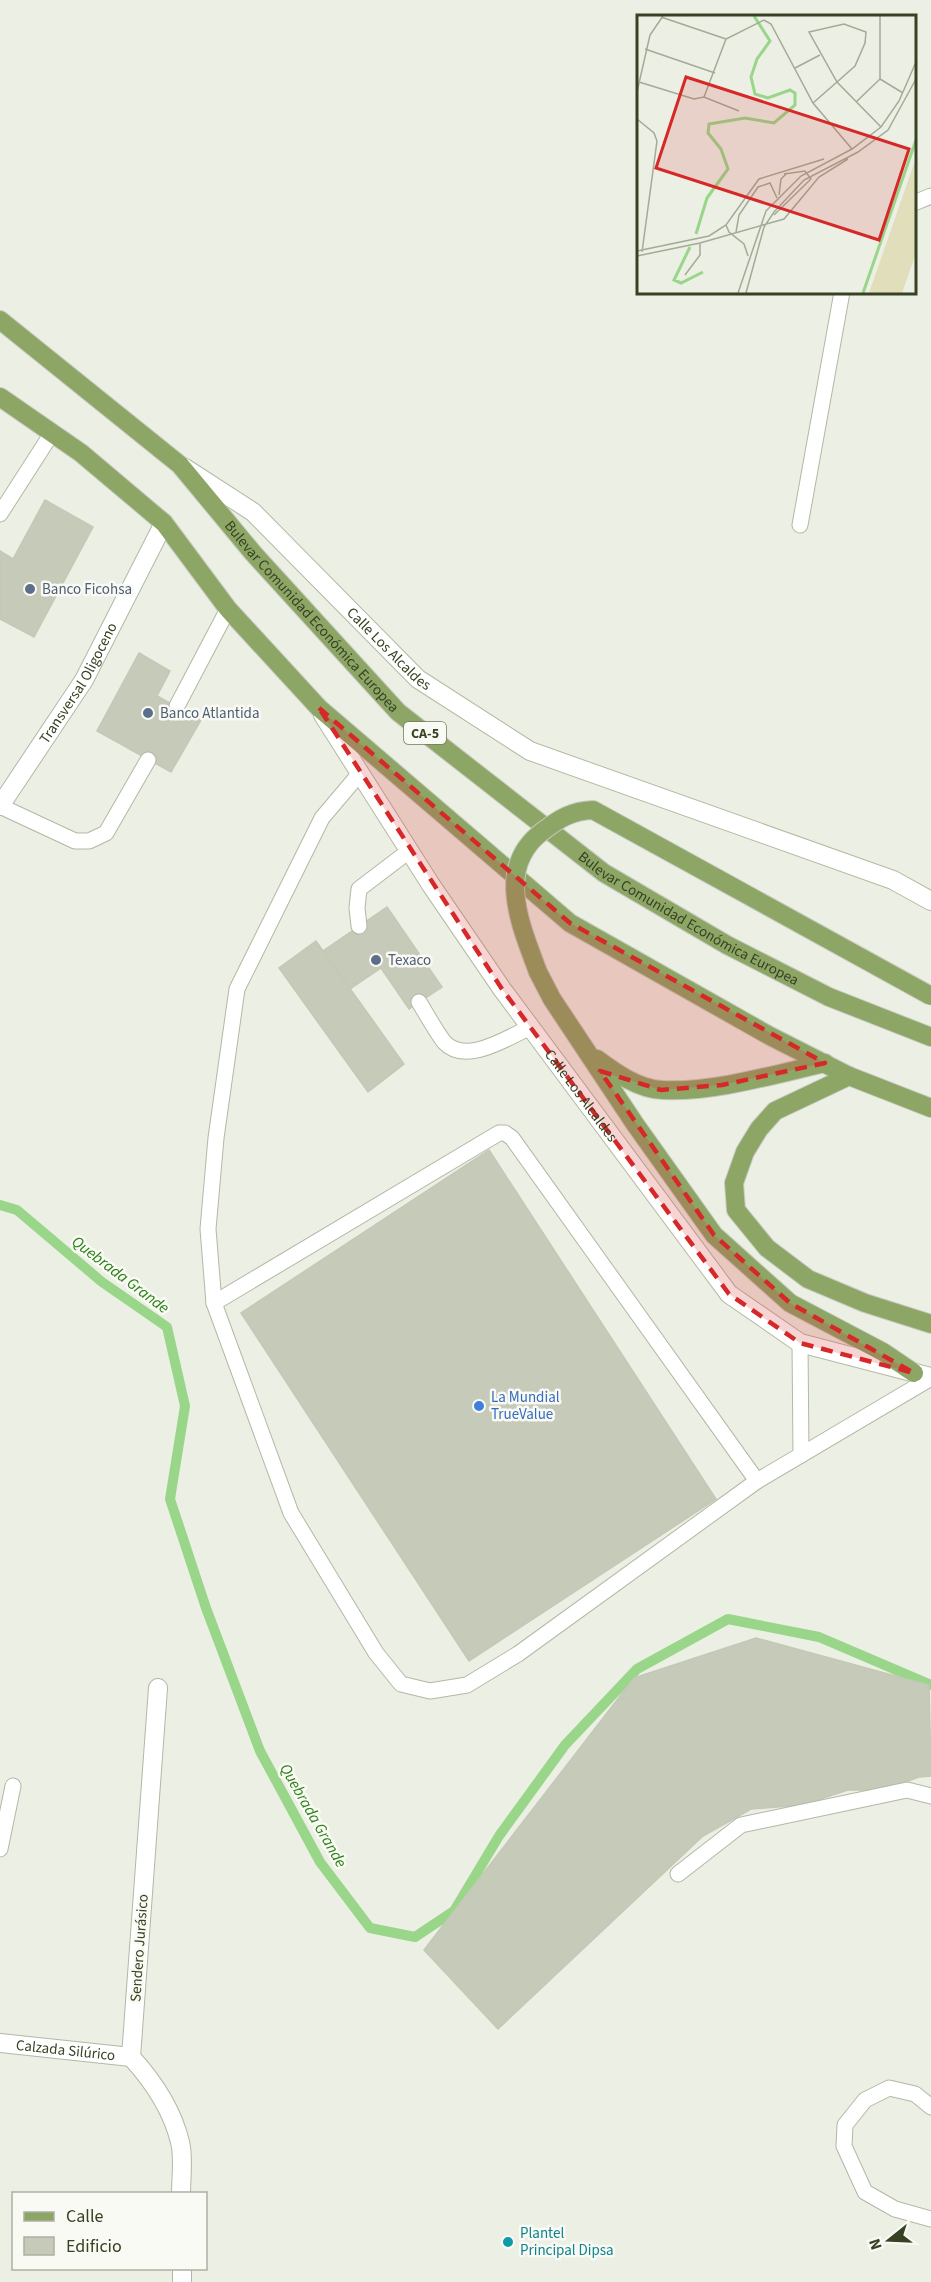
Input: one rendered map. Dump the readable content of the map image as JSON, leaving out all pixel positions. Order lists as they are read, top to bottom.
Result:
{
  "streets": {
    "main road": [
      "Bulevar Comunidad Económica Europea",
      "Calle Los Alcaldes",
      "Transversal Oligoceno",
      "CA-5",
      "Sendero Jurásico",
      "Calzada Silúrico"
    ]
  },
  "crossings": [
    ["Bulevar Comunidad Económica Europea", "Calle Los Alcaldes"],
    ["Sendero Jurásico", "Calzada Silúrico"]
  ],
  "water": ["Quebrada Grande"],
  "places": [
    "Banco Ficohsa",
    "Banco Atlantida",
    "Texaco",
    "La Mundial TrueValue",
    "Plantel Principal Dipsa"
  ],
  "legend": ["Calle", "Edificio"],
  "north": "left"
}
